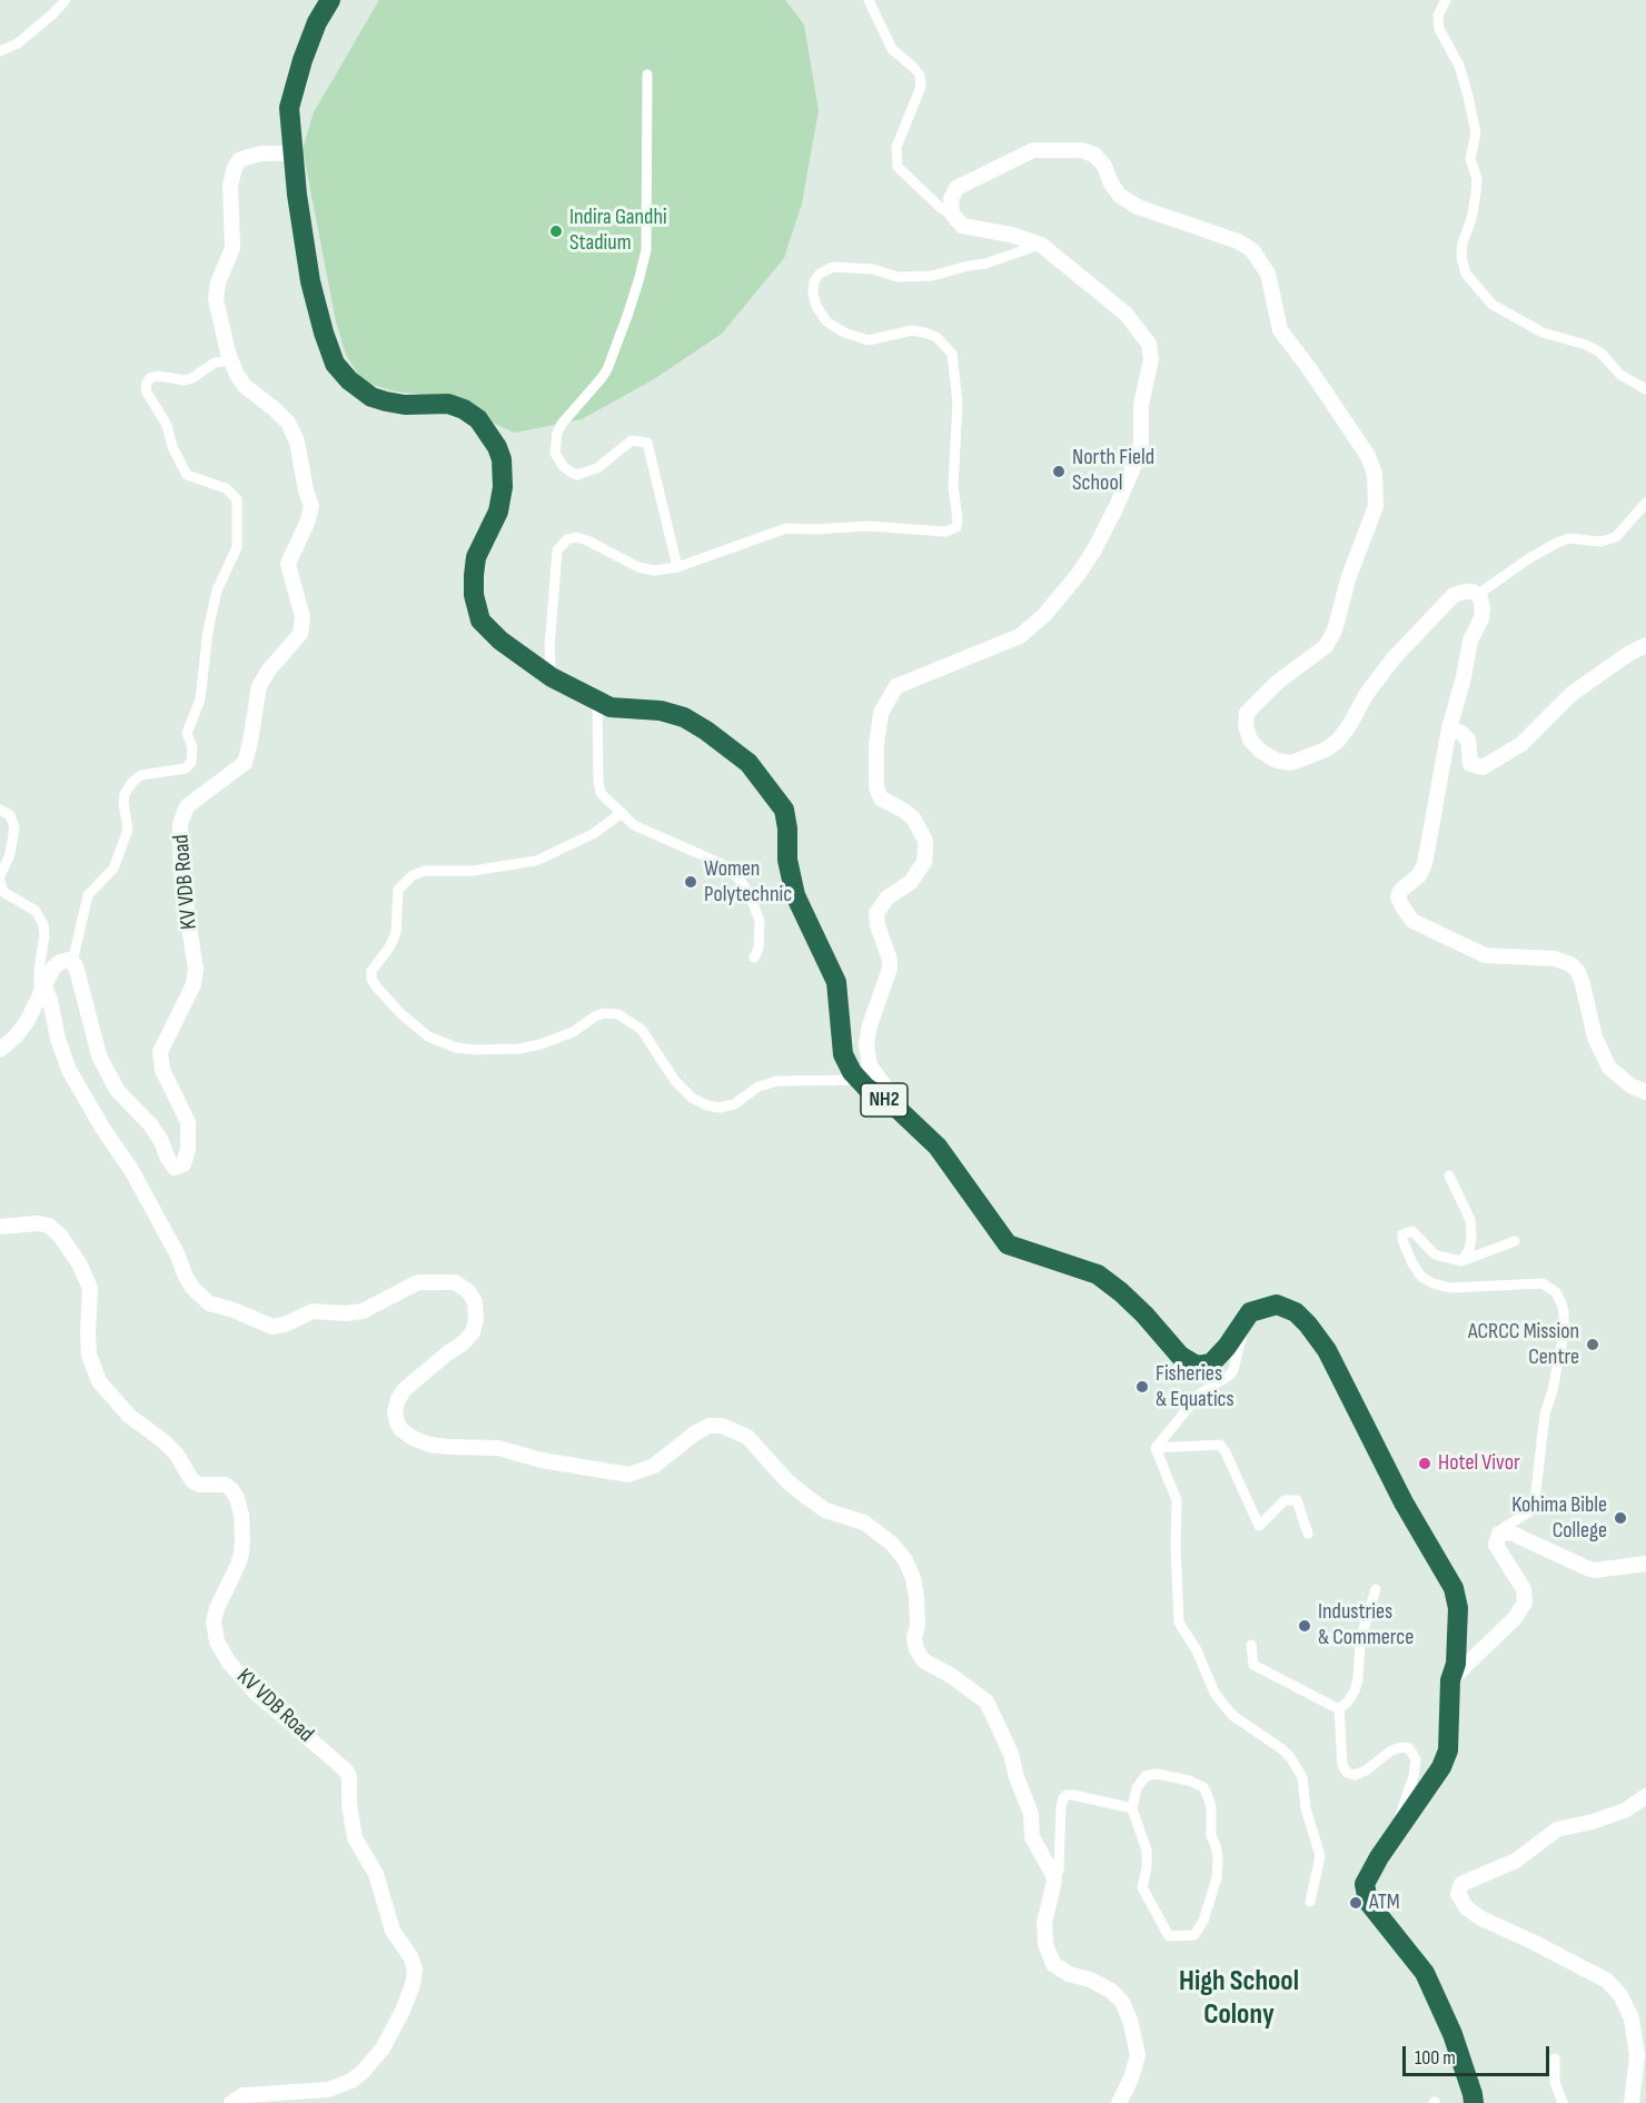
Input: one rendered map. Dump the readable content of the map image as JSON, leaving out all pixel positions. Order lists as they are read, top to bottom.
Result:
{
  "streets": {
    "highway": ["NH2"],
    "street": ["KV VDB Road"]
  },
  "crossings": [
    ["KV VDB Road", "NH2"]
  ],
  "districts": ["High School Colony"],
  "places": [
    "Indira Gandhi Stadium",
    "North Field School",
    "Women Polytechnic",
    "ACRCC Mission Centre",
    "Fisheries & Equatics",
    "Hotel Vivor",
    "Kohima Bible College",
    "Industries & Commerce",
    "ATM"
  ],
  "scale_bar": "100 m"
}
